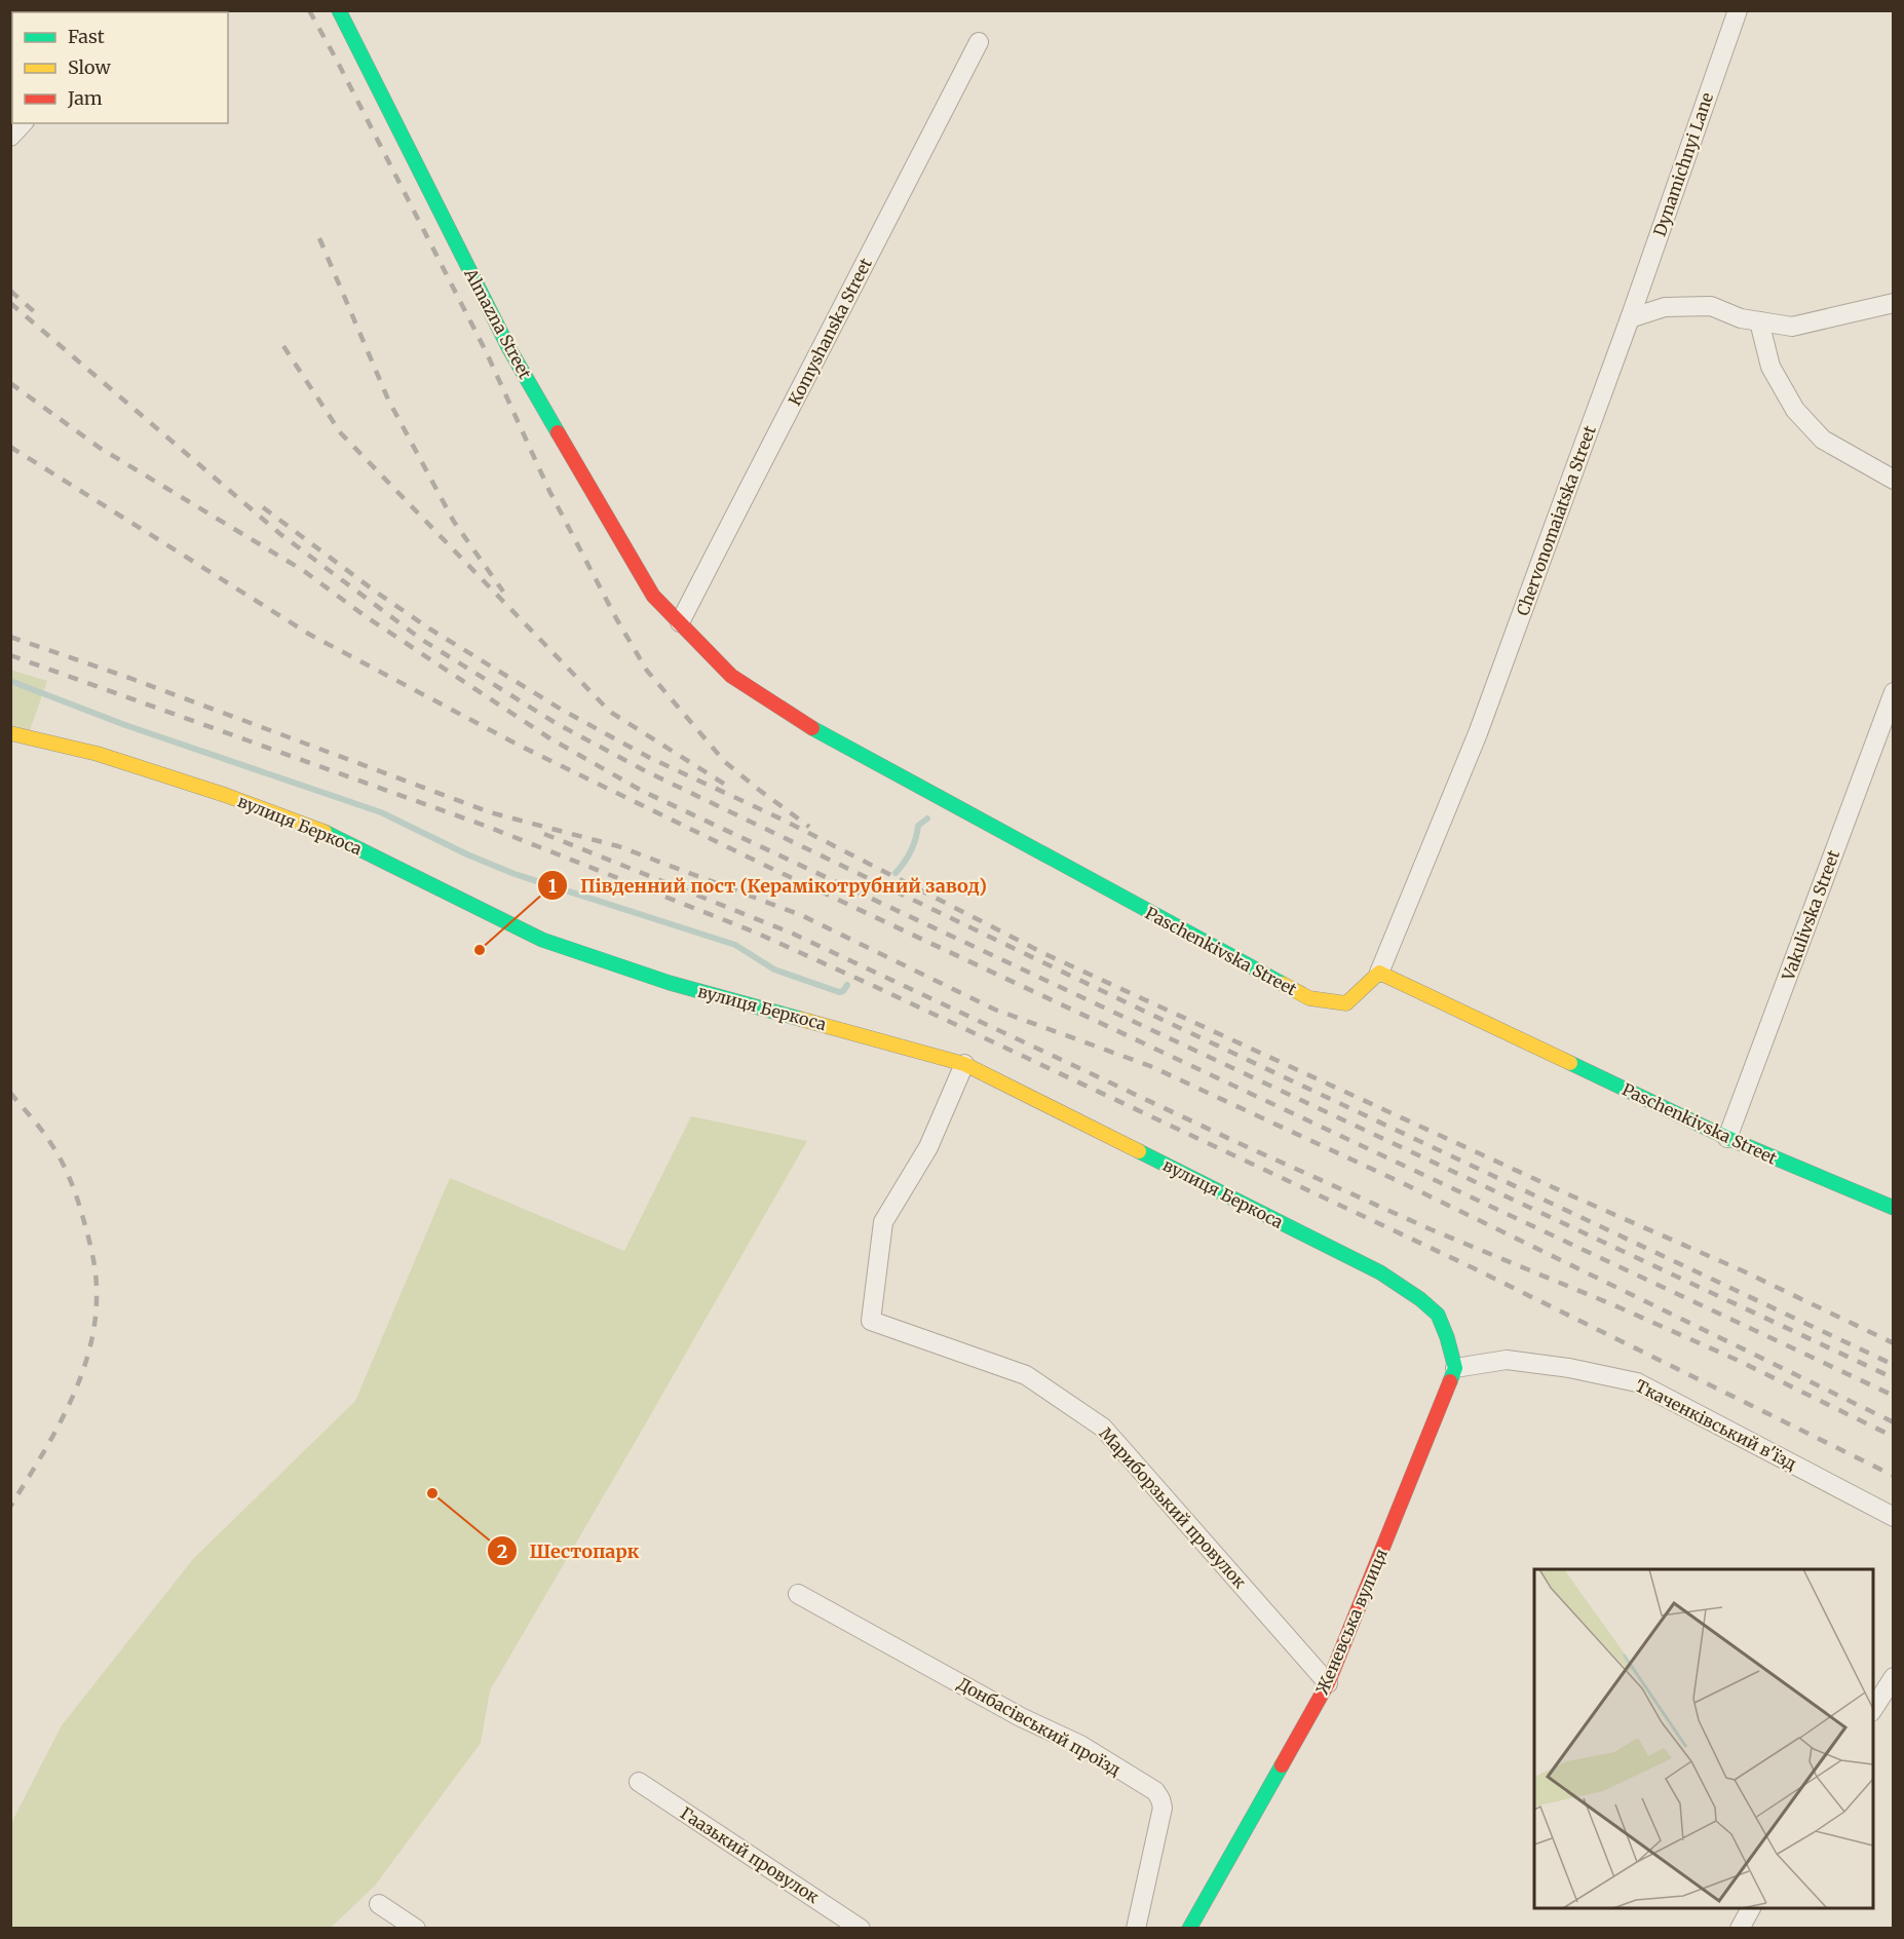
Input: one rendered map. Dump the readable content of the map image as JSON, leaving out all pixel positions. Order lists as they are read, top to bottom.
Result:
{
  "streets": {
    "street": [
      "Dynamichnyi Lane",
      "Almazna Street",
      "Komyshanska Street",
      "Chervonomaiatska Street",
      "вулиця Беркоса",
      "Vakulivska Street",
      "Paschenkivska Street",
      "Ткаченківський в'їзд",
      "Мариборзький провулок",
      "Женевська вулиця",
      "Донбасівський проїзд",
      "Гаазький провулок"
    ]
  },
  "crossings": [
    ["Dynamichnyi Lane", "Chervonomaiatska Street"],
    ["Almazna Street", "Komyshanska Street"],
    ["Almazna Street", "Paschenkivska Street"],
    ["Komyshanska Street", "Paschenkivska Street"],
    ["Chervonomaiatska Street", "Paschenkivska Street"],
    ["вулиця Беркоса", "Ткаченківський в'їзд"],
    ["вулиця Беркоса", "Мариборзький провулок"],
    ["вулиця Беркоса", "Женевська вулиця"],
    ["Vakulivska Street", "Paschenkivska Street"],
    ["Ткаченківський в'їзд", "Женевська вулиця"],
    ["Мариборзький провулок", "Женевська вулиця"]
  ],
  "places": ["Південний пост (Керамікотрубний завод)", "Шестопарк"],
  "legend": ["Fast", "Slow", "Jam"]
}
